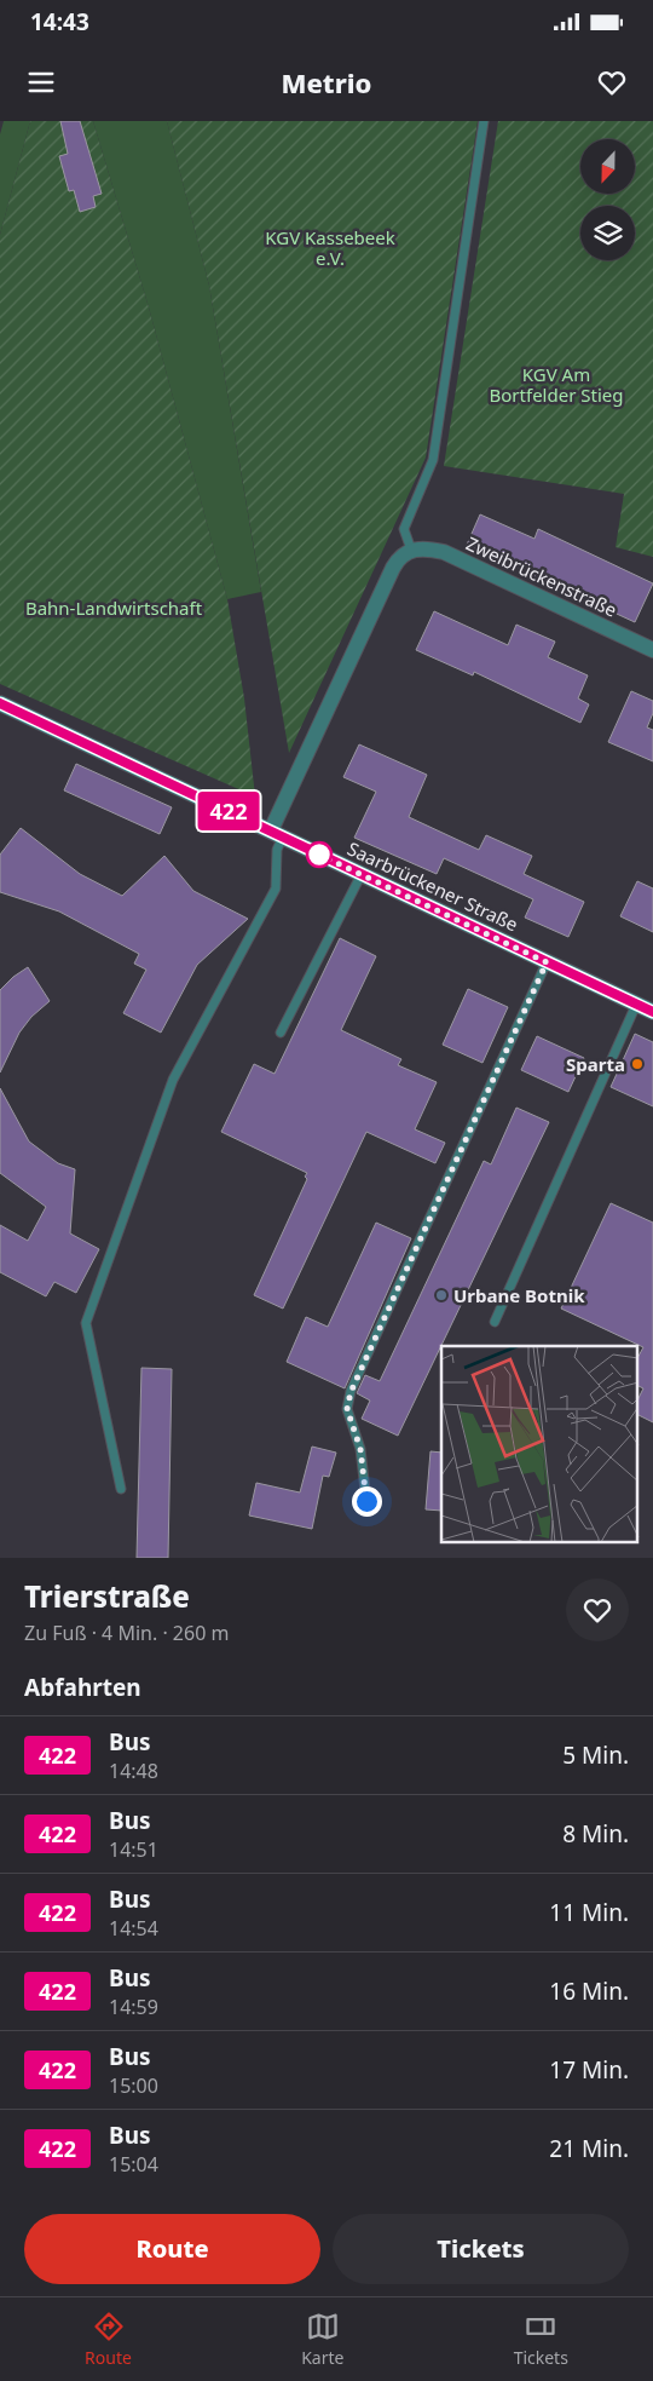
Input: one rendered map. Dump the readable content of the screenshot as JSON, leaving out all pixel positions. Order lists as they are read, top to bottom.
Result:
{
  "streets": {
    "street": ["Zweibrückenstraße", "Saarbrückener Straße"]
  },
  "parks": ["KGV Kassebeek e.V.", "KGV Am Bortfelder Stieg", "Bahn-Landwirtschaft"],
  "places": ["Sparta", "Urbane Botnik"],
  "lines": ["bus line 422"],
  "north": "bottom",
  "page": {
    "status": "14:43",
    "header": "Metrio",
    "on_map": "422",
    "heading": [
      ["Trierstraße", "Zu Fuß · 4 Min. · 260 m"],
      "Abfahrten"
    ],
    "list": [
      {
        "mark": "422",
        "name": "Bus",
        "note": "14:48",
        "value": "5 Min."
      },
      {
        "mark": "422",
        "name": "Bus",
        "note": "14:51",
        "value": "8 Min."
      },
      {
        "mark": "422",
        "name": "Bus",
        "note": "14:54",
        "value": "11 Min."
      },
      {
        "mark": "422",
        "name": "Bus",
        "note": "14:59",
        "value": "16 Min."
      },
      {
        "mark": "422",
        "name": "Bus",
        "note": "15:00",
        "value": "17 Min."
      },
      {
        "mark": "422",
        "name": "Bus",
        "note": "15:04",
        "value": "21 Min."
      }
    ],
    "buttons": ["Route", "Tickets"],
    "tabs": ["Route", "Karte", "Tickets"]
  }
}
